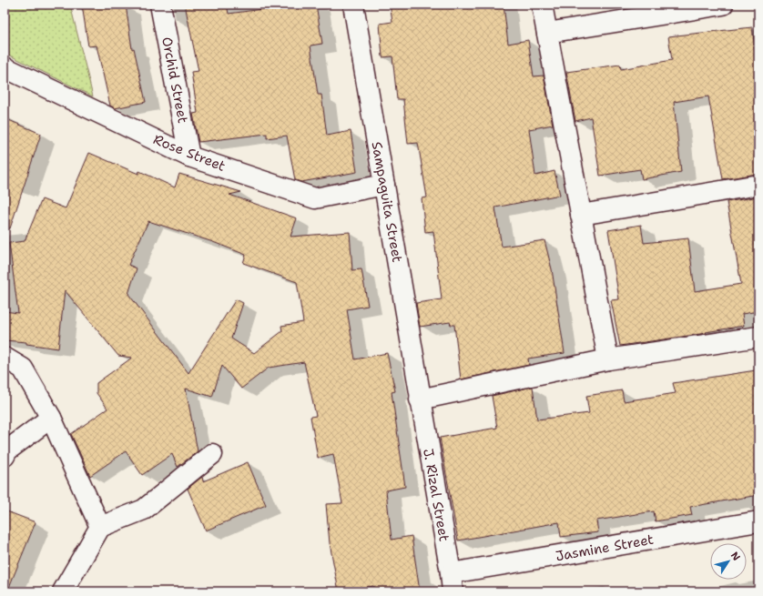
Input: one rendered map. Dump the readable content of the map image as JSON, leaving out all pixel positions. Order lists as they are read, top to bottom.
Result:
{
  "streets": {
    "street": [
      "Orchid Street",
      "Rose Street",
      "Sampaguita Street",
      "J. Rizal Street",
      "Jasmine Street"
    ]
  },
  "crossings": [
    ["Orchid Street", "Rose Street"],
    ["Rose Street", "Sampaguita Street"],
    ["Sampaguita Street", "J. Rizal Street"],
    ["J. Rizal Street", "Jasmine Street"]
  ],
  "north": "top right"
}
